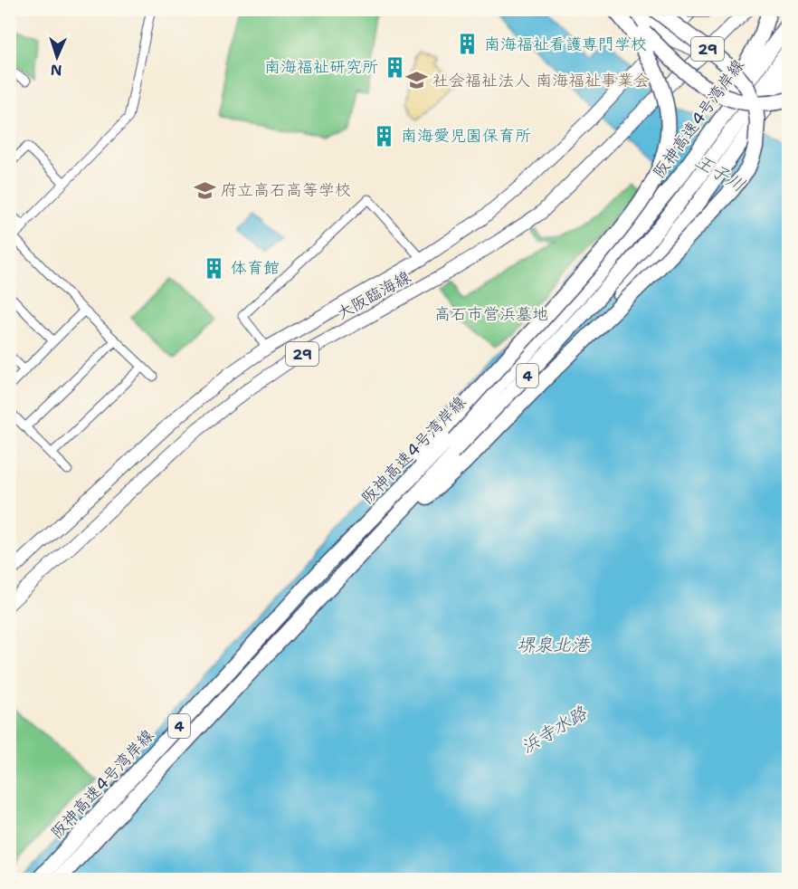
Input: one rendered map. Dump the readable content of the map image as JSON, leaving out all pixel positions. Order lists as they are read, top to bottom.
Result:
{
  "streets": {
    "highway": ["阪神高速4号湾岸線", "4"],
    "main road": ["29", "大阪臨海線"]
  },
  "water": ["王子川", "堺泉北港", "浜寺水路"],
  "parks": ["高石市営浜墓地"],
  "places": {
    "building": [
      "南海福祉看護専門学校",
      "南海福祉研究所",
      "南海愛児園保育所",
      "体育館"
    ],
    "school or university": ["社会福祉法人 南海福祉事業会", "府立高石高等学校"]
  },
  "north": "bottom"
}
